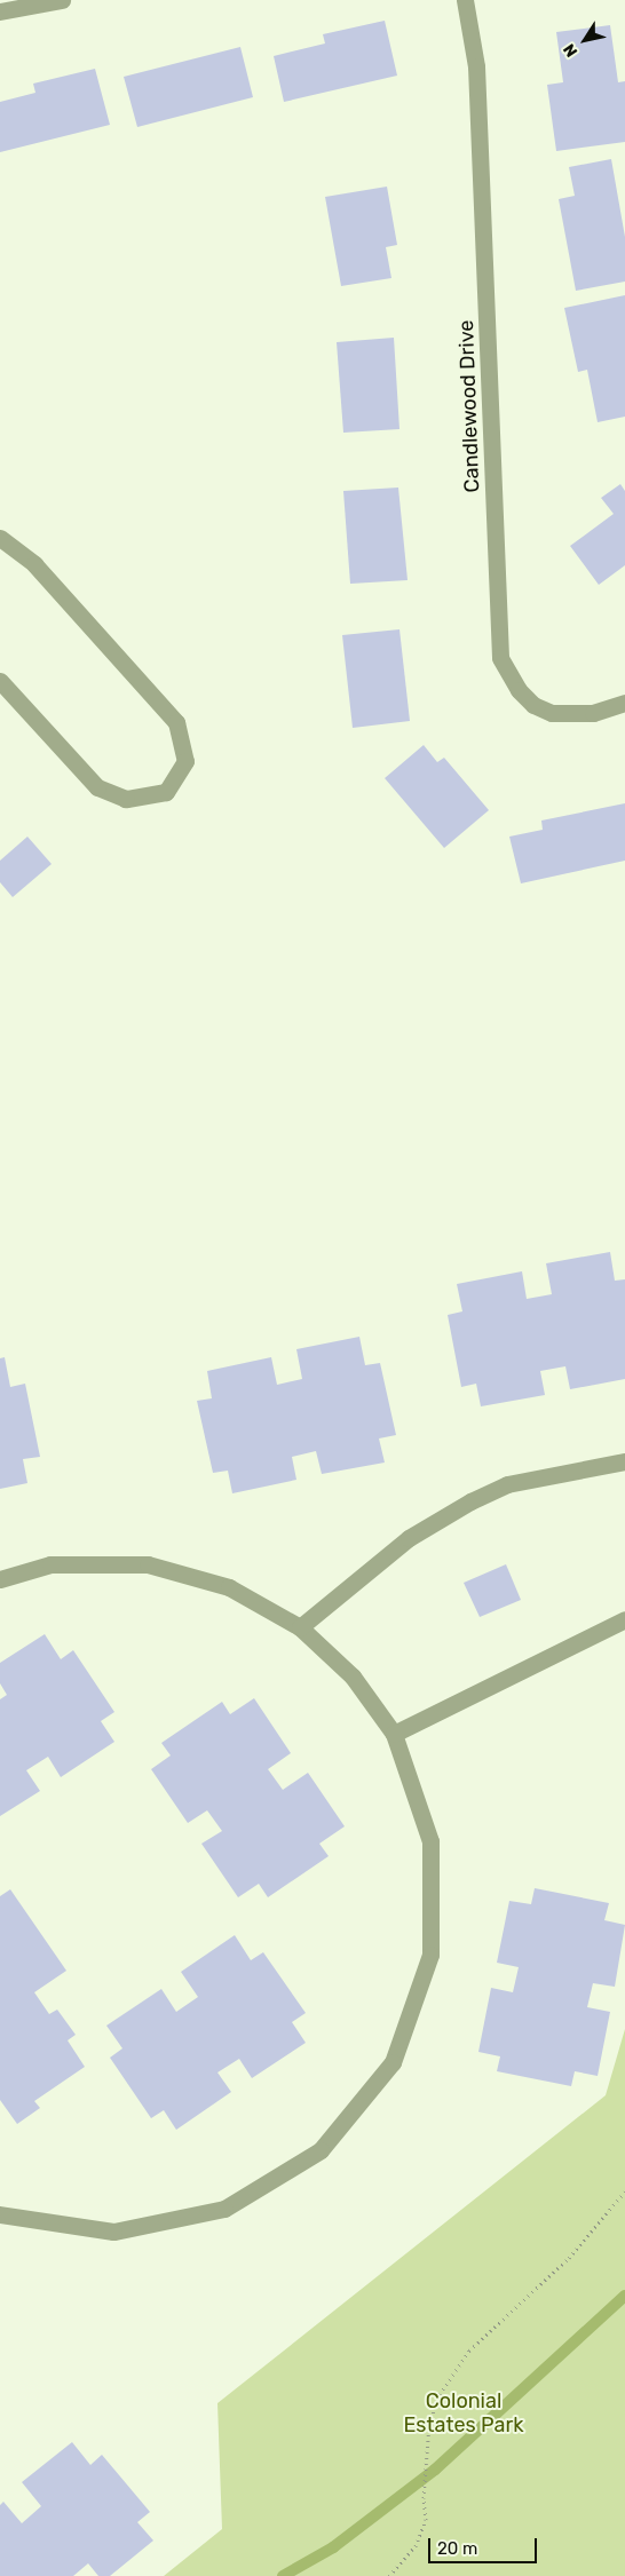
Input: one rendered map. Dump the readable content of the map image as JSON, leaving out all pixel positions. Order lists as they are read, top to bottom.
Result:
{
  "streets": {
    "street": ["Candlewood Drive"]
  },
  "parks": ["Colonial Estates Park"],
  "scale_bar": "20 m",
  "north": "bottom left"
}
